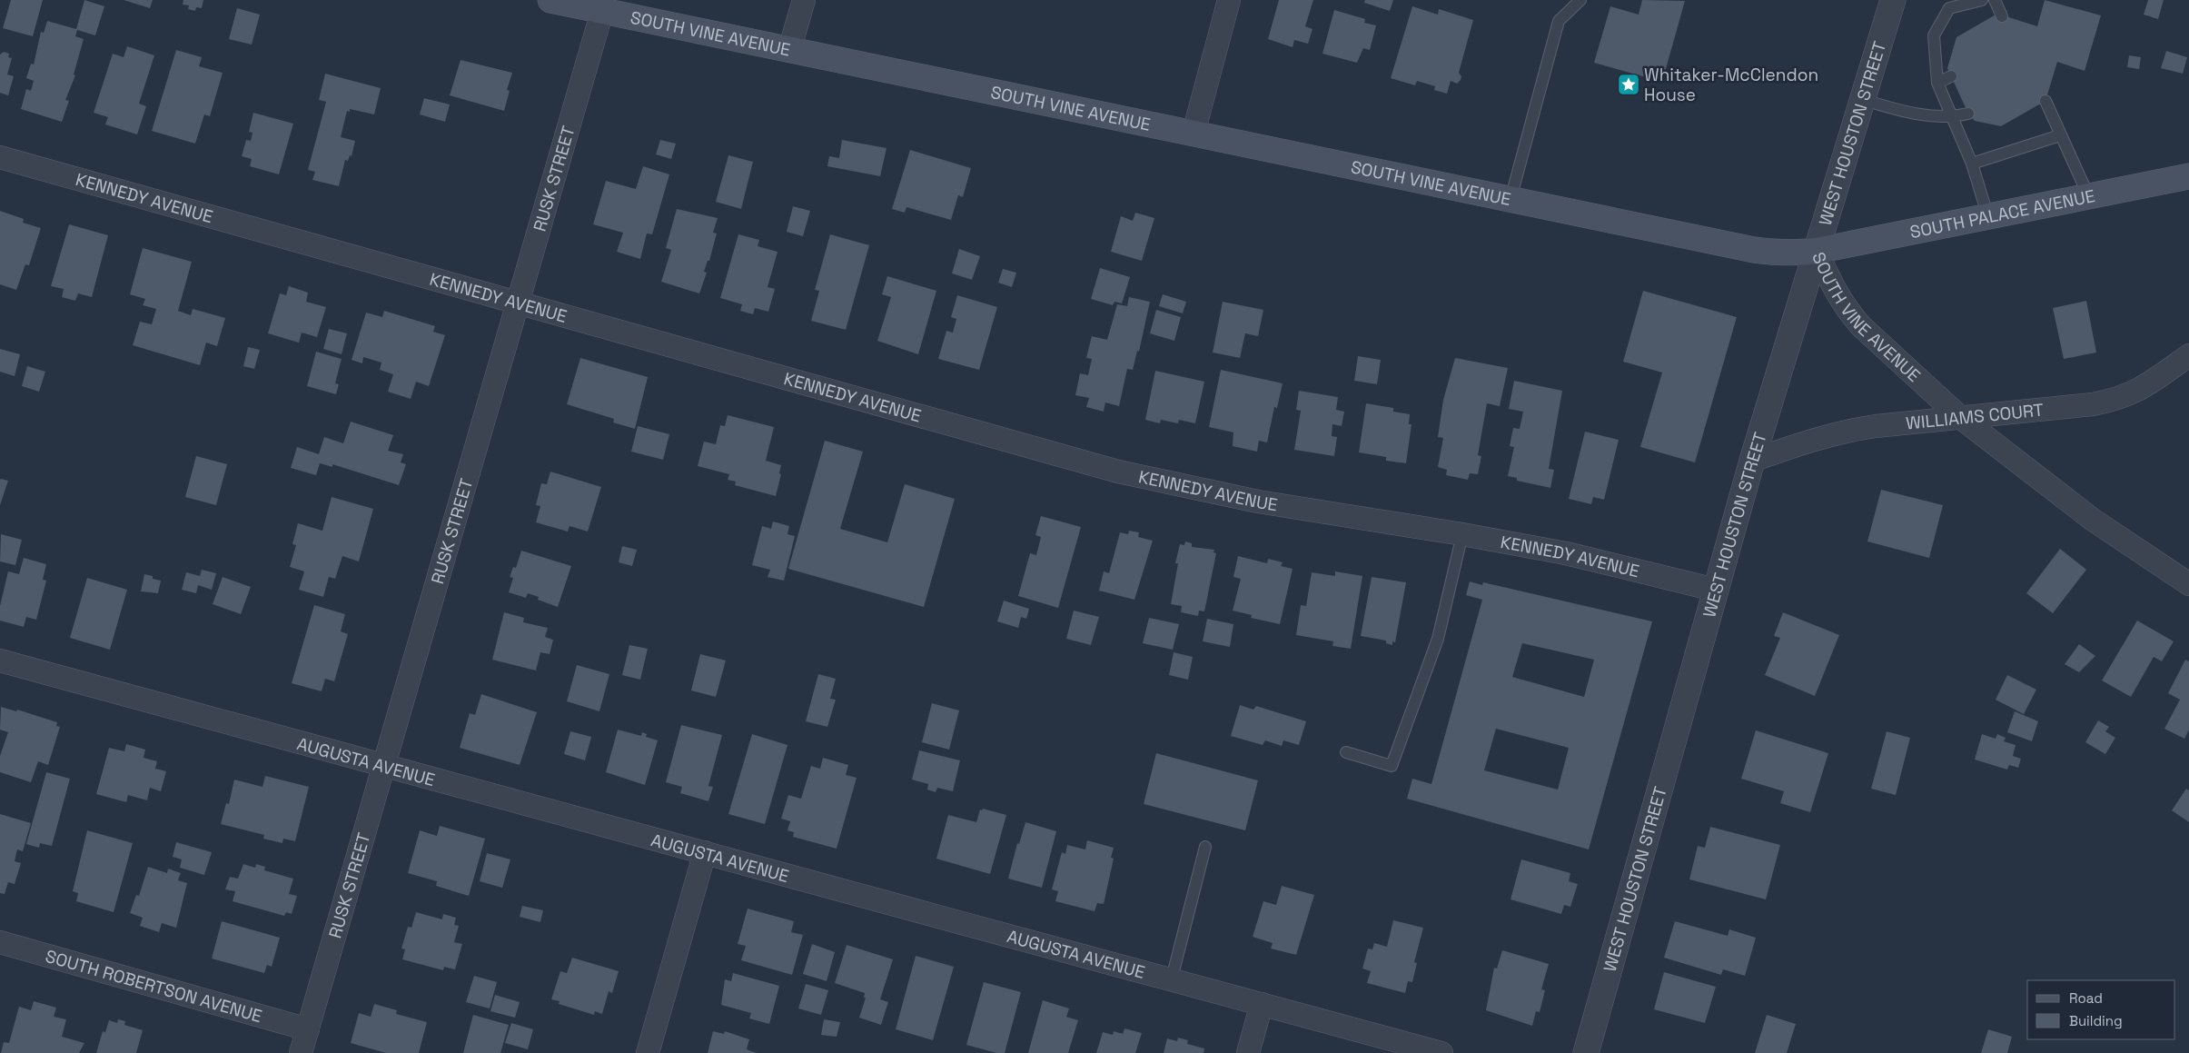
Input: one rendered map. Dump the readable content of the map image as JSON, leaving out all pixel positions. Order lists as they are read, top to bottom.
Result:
{
  "streets": {
    "main road": ["SOUTH VINE AVENUE", "SOUTH PALACE AVENUE"],
    "street": [
      "WEST HOUSTON STREET",
      "RUSK STREET",
      "KENNEDY AVENUE",
      "WILLIAMS COURT",
      "AUGUSTA AVENUE",
      "SOUTH ROBERTSON AVENUE"
    ]
  },
  "crossings": [
    ["SOUTH VINE AVENUE", "WEST HOUSTON STREET"],
    ["SOUTH VINE AVENUE", "RUSK STREET"],
    ["SOUTH VINE AVENUE", "SOUTH PALACE AVENUE"],
    ["SOUTH VINE AVENUE", "WILLIAMS COURT"],
    ["WEST HOUSTON STREET", "KENNEDY AVENUE"],
    ["WEST HOUSTON STREET", "SOUTH PALACE AVENUE"],
    ["WEST HOUSTON STREET", "WILLIAMS COURT"],
    ["RUSK STREET", "KENNEDY AVENUE"],
    ["RUSK STREET", "AUGUSTA AVENUE"],
    ["RUSK STREET", "SOUTH ROBERTSON AVENUE"]
  ],
  "places": {
    "place": ["Whitaker-McClendon House"]
  },
  "legend": ["Road", "Building"]
}
